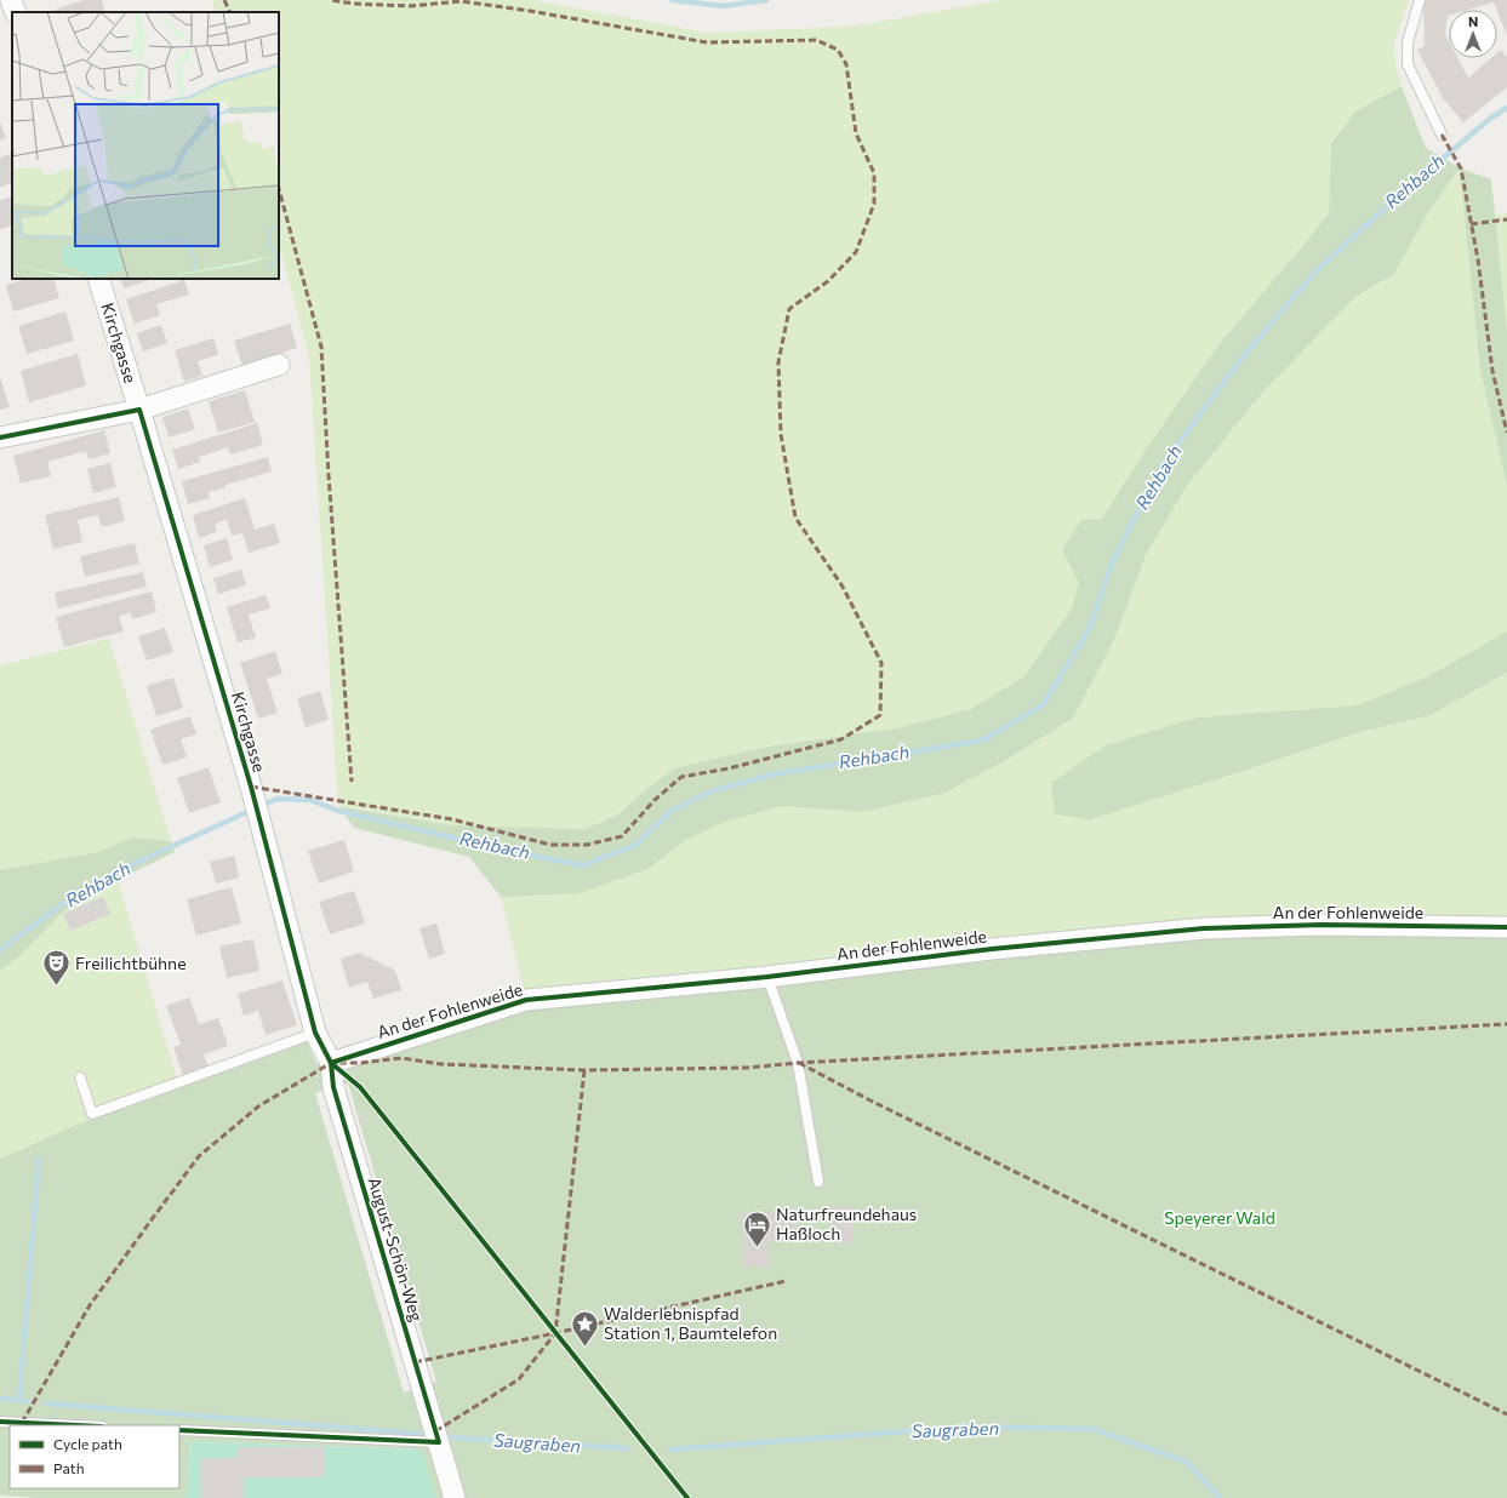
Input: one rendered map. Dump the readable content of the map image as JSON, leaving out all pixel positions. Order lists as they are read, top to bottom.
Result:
{
  "streets": {
    "street": ["Kirchgasse", "An der Fohlenweide", "August-Schön-Weg"]
  },
  "crossings": [
    ["Kirchgasse", "An der Fohlenweide"],
    ["Kirchgasse", "August-Schön-Weg"],
    ["An der Fohlenweide", "August-Schön-Weg"]
  ],
  "water": ["Rehbach", "Saugraben"],
  "parks": ["Speyerer Wald"],
  "places": {
    "theatre": ["Freilichtbühne"],
    "hotel": ["Naturfreundehaus Haßloch"],
    "place": ["Walderlebnispfad Station 1, Baumtelefon"]
  },
  "legend": ["Cycle path", "Path"],
  "north": "top"
}
